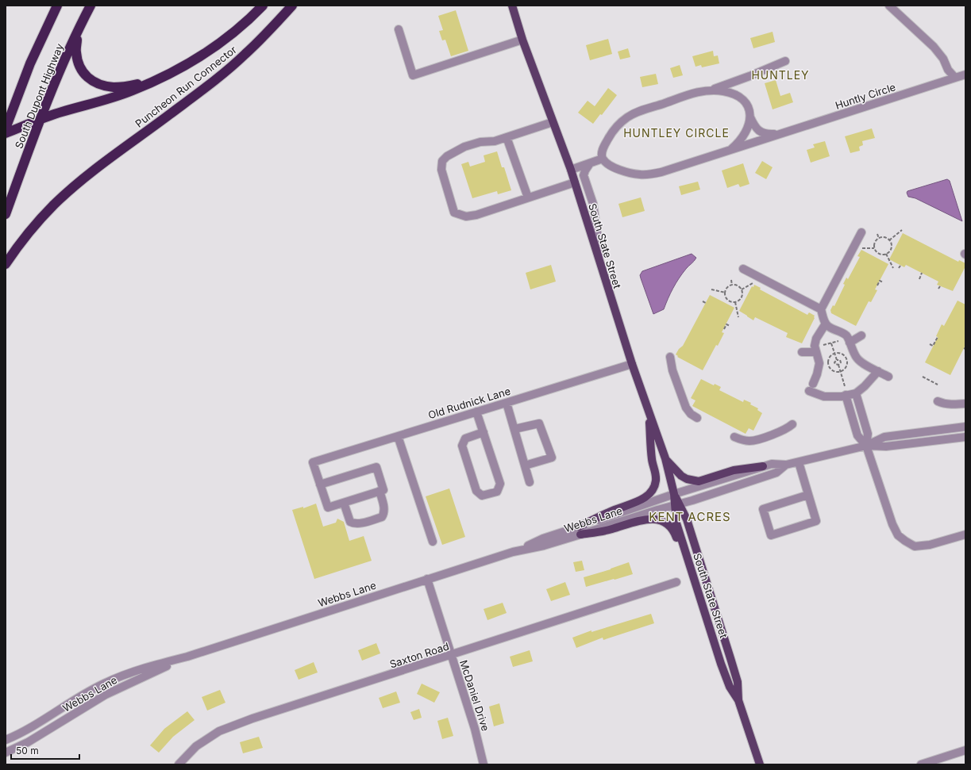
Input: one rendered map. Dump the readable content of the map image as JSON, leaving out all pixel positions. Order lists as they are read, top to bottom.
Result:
{
  "streets": {
    "highway": ["Puncheon Run Connector", "South Dupont Highway"],
    "main road": ["South State Street"],
    "street": [
      "Huntly Circle",
      "Old Rudnick Lane",
      "Webbs Lane",
      "Saxton Road",
      "McDaniel Drive"
    ]
  },
  "crossings": [
    ["Puncheon Run Connector", "South Dupont Highway"],
    ["South State Street", "Old Rudnick Lane"],
    ["South State Street", "Webbs Lane"],
    ["Webbs Lane", "McDaniel Drive"],
    ["Saxton Road", "McDaniel Drive"]
  ],
  "districts": ["HUNTLEY", "HUNTLEY CIRCLE", "KENT ACRES"],
  "scale_bar": "50 m"
}
